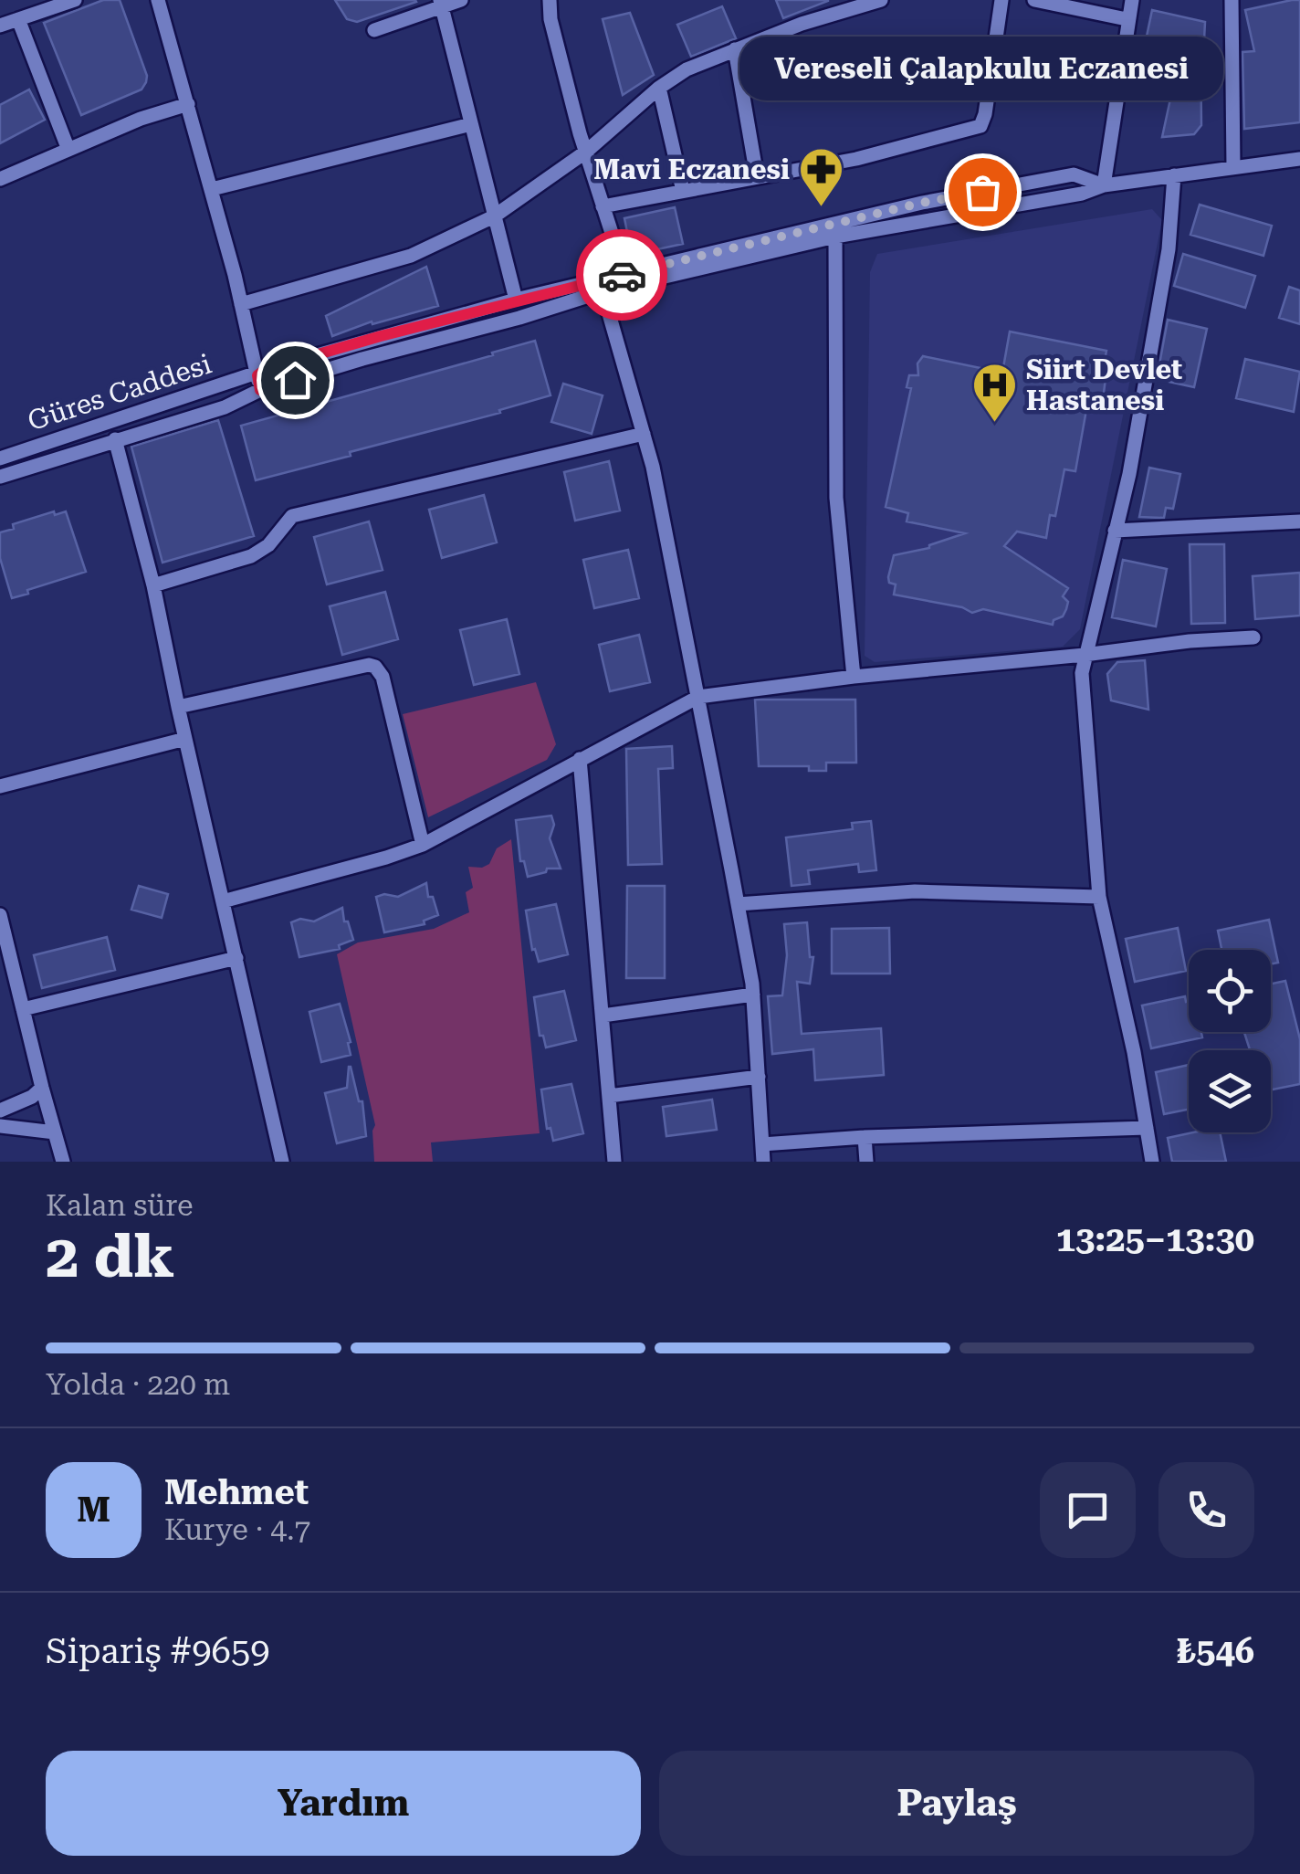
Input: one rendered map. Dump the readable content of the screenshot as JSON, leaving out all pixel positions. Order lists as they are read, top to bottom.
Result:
{
  "streets": {
    "street": ["Güres Caddesi"]
  },
  "places": {
    "other": ["Vereseli Çalapkulu Eczanesi"],
    "pharmacy": ["Mavi Eczanesi"],
    "hospital": ["Siirt Devlet Hastanesi"]
  },
  "page": {
    "bubble": "Vereseli Çalapkulu Eczanesi",
    "heading": ["2 dk", "Kalan süre", "13:25–13:30"],
    "panel": [
      "Mehmet",
      "Kurye · 4.7",
      "Sipariş #9659",
      "₺546"
    ],
    "bar": "Yolda · 220 m",
    "round": "M",
    "buttons": ["Yardım", "Paylaş"]
  }
}
